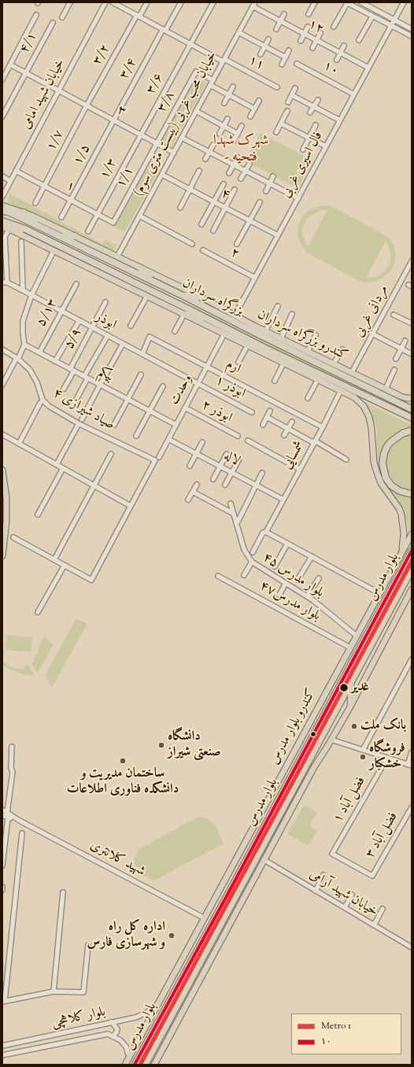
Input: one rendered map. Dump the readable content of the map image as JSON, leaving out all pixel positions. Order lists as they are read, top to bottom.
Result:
{
  "streets": {
    "highway": ["بزرگراه سرداران"],
    "main road": ["کندرو بزرگراه سرداران", "بلوار مدرس", "کندرو بلوار مدرس"],
    "street": [
      "۱۲",
      "۴/۱",
      "۳/۲",
      "۱۱",
      "۳/۴",
      "۱۰",
      "۳/۶",
      "خیابان شهید امامی",
      "۳/۸",
      "۳",
      "خیابان محب غربی (بیست متری سوم)",
      "۱/۷",
      "۱/۵",
      "فال اسیری غربی",
      "۱/۳",
      "۱/۱",
      "۱",
      "۴",
      "۲",
      "مردانی غربی",
      "۵/۱۳",
      "ابوذر",
      "۵/۹",
      "ارم",
      "بیکم",
      "ابوذر ۱",
      "وحدت",
      "صیاد شیرازی ۴",
      "ابوذر ۲",
      "شمسایی",
      "لاله",
      "۴۵ بلوار مدرس",
      "بلوار مدرس۴۷",
      "فضل آباد ۱",
      "فضل آباد ۳",
      "شهید کلانتری",
      "خیابان شهید آرامی",
      "بلوار کلاهچی"
    ]
  },
  "crossings": [
    ["۱۲", "خیابان محب غربی (بیست متری سوم)"],
    ["۱۲", "فال اسیری غربی"],
    ["۳/۲", "۱۱"],
    ["۳/۲", "۳"],
    ["۳/۲", "۱/۷"],
    ["۱۱", "۳/۴"],
    ["۱۱", "۳/۶"],
    ["۱۱", "خیابان محب غربی (بیست متری سوم)"],
    ["۳/۴", "۳"],
    ["۳/۴", "۱/۵"],
    ["۱۰", "فال اسیری غربی"],
    ["۳/۶", "۳"],
    ["۳/۶", "۱/۳"],
    ["خیابان شهید امامی", "۳"],
    ["خیابان شهید امامی", "۱"],
    ["۳/۸", "۳"],
    ["۳/۸", "خیابان محب غربی (بیست متری سوم)"],
    ["۳/۸", "۱/۱"],
    ["۳", "خیابان محب غربی (بیست متری سوم)"],
    ["۳", "۱/۷"],
    ["۳", "۱/۵"],
    ["۳", "۱/۳"],
    ["۳", "۱/۱"],
    ["خیابان محب غربی (بیست متری سوم)", "۴"],
    ["خیابان محب غربی (بیست متری سوم)", "کندرو بزرگراه سرداران"],
    ["۱/۷", "۱"],
    ["۱/۵", "۱"],
    ["فال اسیری غربی", "۴"],
    ["فال اسیری غربی", "۲"],
    ["فال اسیری غربی", "کندرو بزرگراه سرداران"],
    ["۱/۳", "۱"],
    ["۱/۱", "۱"],
    ["بزرگراه سرداران", "کندرو بزرگراه سرداران"],
    ["مردانی غربی", "کندرو بزرگراه سرداران"],
    ["۵/۱۳", "ابوذر"],
    ["۵/۱۳", "بیکم"],
    ["ابوذر", "۵/۹"],
    ["ابوذر", "ارم"],
    ["ابوذر", "ابوذر ۱"],
    ["ابوذر", "وحدت"],
    ["۵/۹", "بیکم"],
    ["ارم", "وحدت"],
    ["ارم", "شمسایی"],
    ["بیکم", "وحدت"],
    ["ابوذر ۱", "وحدت"],
    ["وحدت", "صیاد شیرازی ۴"],
    ["وحدت", "ابوذر ۲"],
    ["وحدت", "لاله"],
    ["شمسایی", "لاله"],
    ["۴۵ بلوار مدرس", "کندرو بلوار مدرس"],
    ["بلوار مدرس۴۷", "کندرو بلوار مدرس"],
    ["کندرو بلوار مدرس", "شهید کلانتری"],
    ["کندرو بلوار مدرس", "بلوار کلاهچی"],
    ["فضل آباد ۱", "فضل آباد ۳"]
  ],
  "districts": ["شهرک شهدا - فتحیه"],
  "places": [
    "غدیر",
    "بانک ملت",
    "دانشگاه صنعتی شیراز",
    "فروشگاه خشکبار",
    "ساختمان مدیریت و دانشکده فناوری اطلاعات",
    "اداره کل راه و شهرسازی فارس"
  ],
  "lines": ["transit line ۱۰", "metro line 1"],
  "legend": ["Metro 1", "۱۰"]
}
